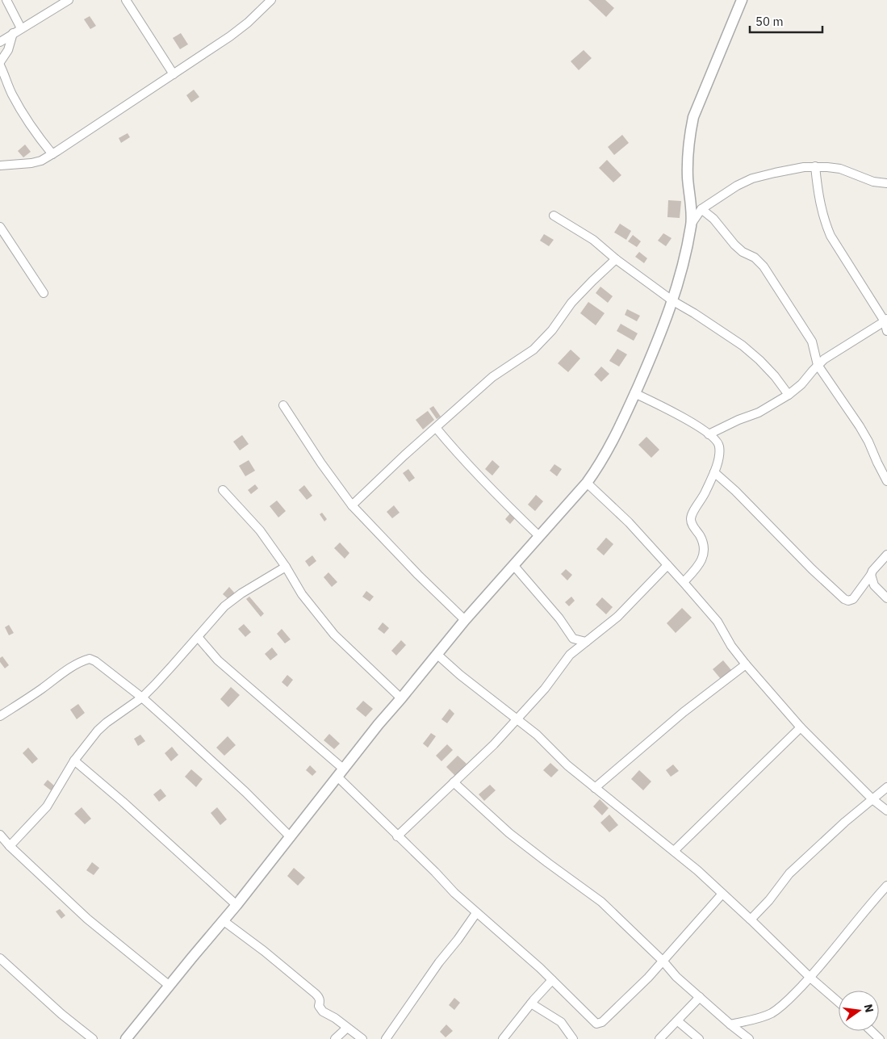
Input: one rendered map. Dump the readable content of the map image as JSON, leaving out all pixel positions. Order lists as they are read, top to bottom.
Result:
{
  "scale_bar": "50 m",
  "north": "right"
}
